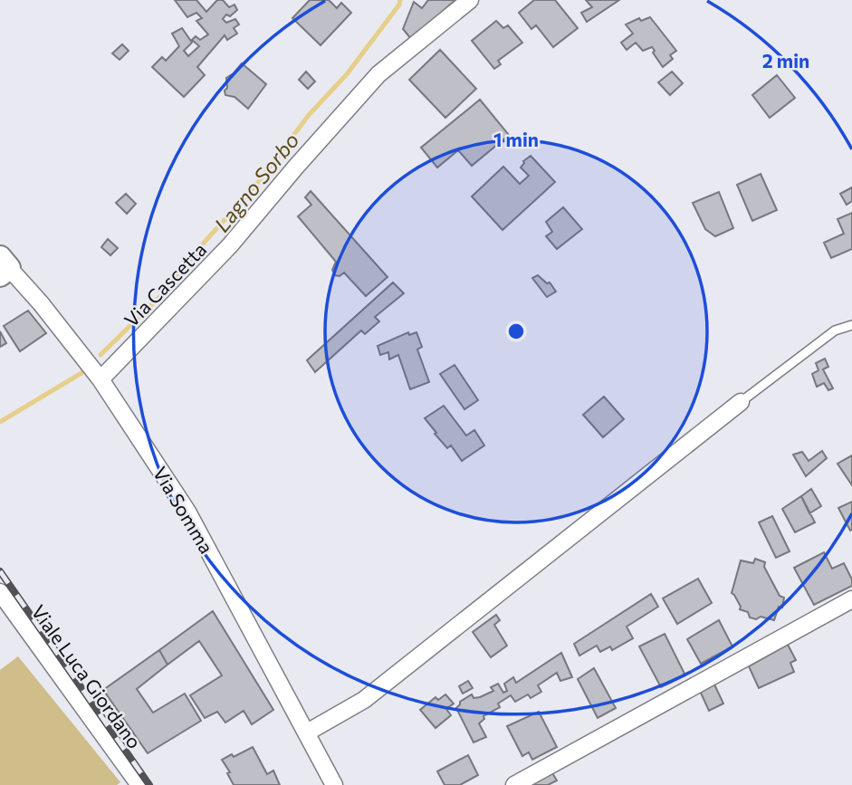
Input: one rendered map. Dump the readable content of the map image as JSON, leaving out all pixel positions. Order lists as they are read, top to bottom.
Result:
{
  "streets": {
    "street": ["Via Cascetta", "Via Somma", "Viale Luca Giordano"]
  },
  "crossings": [
    ["Via Cascetta", "Via Somma"]
  ],
  "water": ["Lagno Sorbo"],
  "rings": ["2 min", "1 min"]
}
